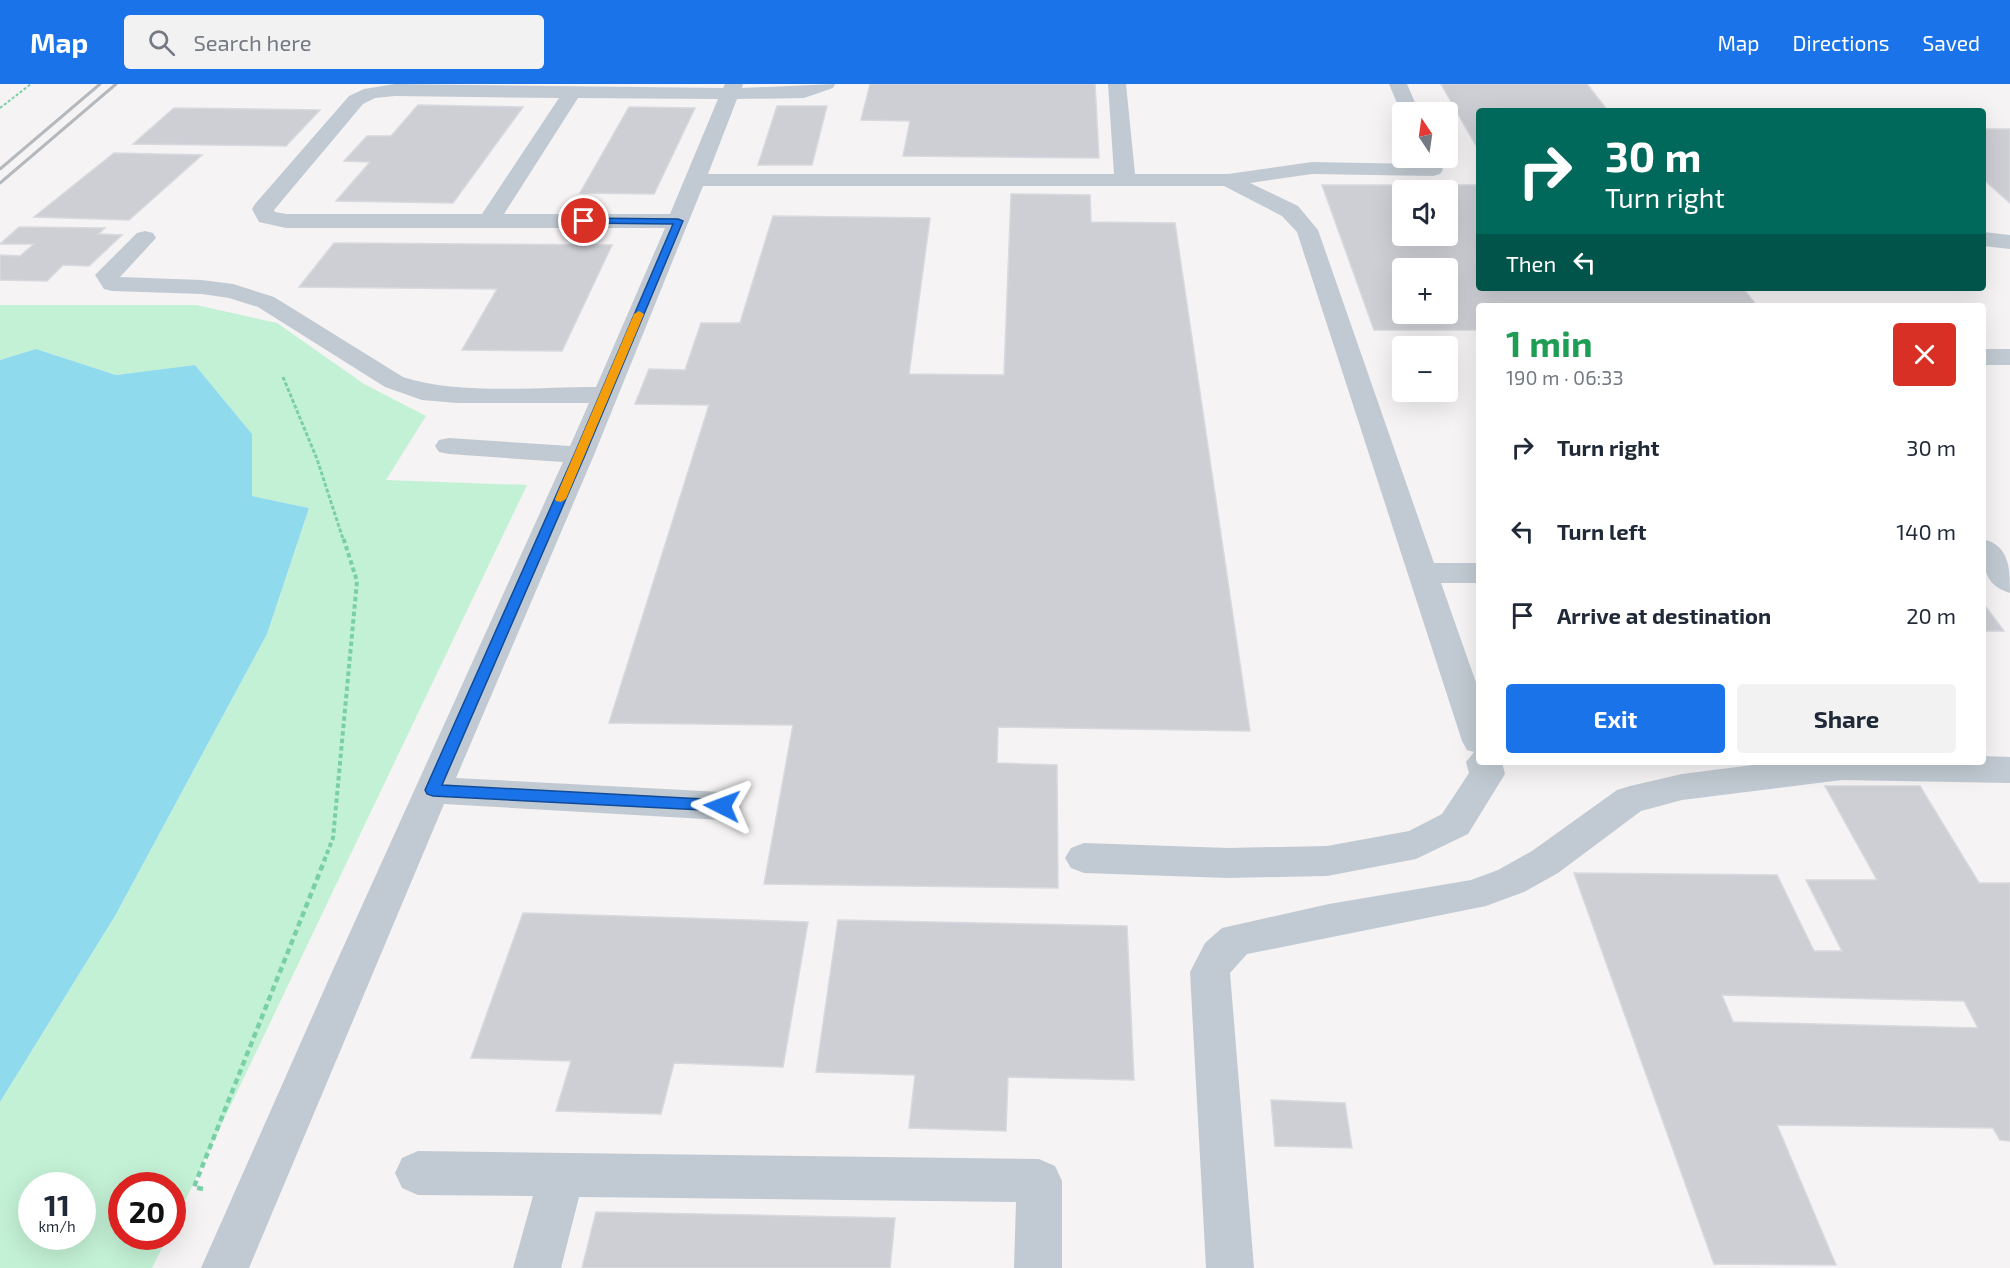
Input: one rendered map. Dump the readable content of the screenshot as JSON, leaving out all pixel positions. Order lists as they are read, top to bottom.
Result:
{
  "north": "top",
  "page": {
    "header": "Map",
    "search": "Search here",
    "nav": ["Map", "Directions", "Saved"],
    "map_buttons": ["+", "−"],
    "turn": ["30 m", "Turn right"],
    "then": "Then",
    "heading": ["1 min", "190 m · 06:33"],
    "list": [
      {
        "name": "Turn right",
        "value": "30 m"
      },
      {
        "name": "Turn left",
        "value": "140 m"
      },
      {
        "name": "Arrive at destination",
        "value": "20 m"
      }
    ],
    "buttons": ["Exit", "Share"],
    "speed": "11 km/h",
    "limit": "20"
  }
}
